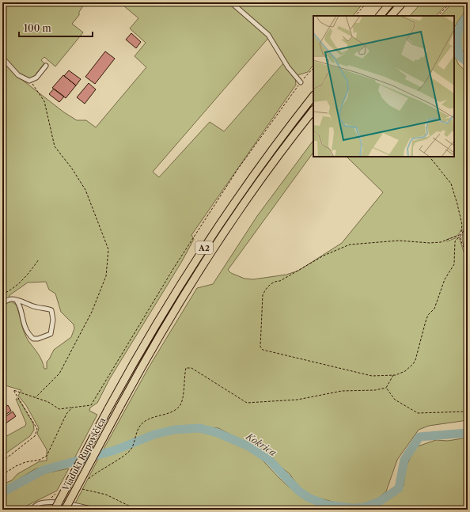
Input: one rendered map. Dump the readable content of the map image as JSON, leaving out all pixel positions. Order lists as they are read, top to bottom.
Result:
{
  "streets": {
    "highway": ["A2", "Viadukt Rupovščica"]
  },
  "water": ["Kokrica"],
  "scale_bar": "100 m"
}
